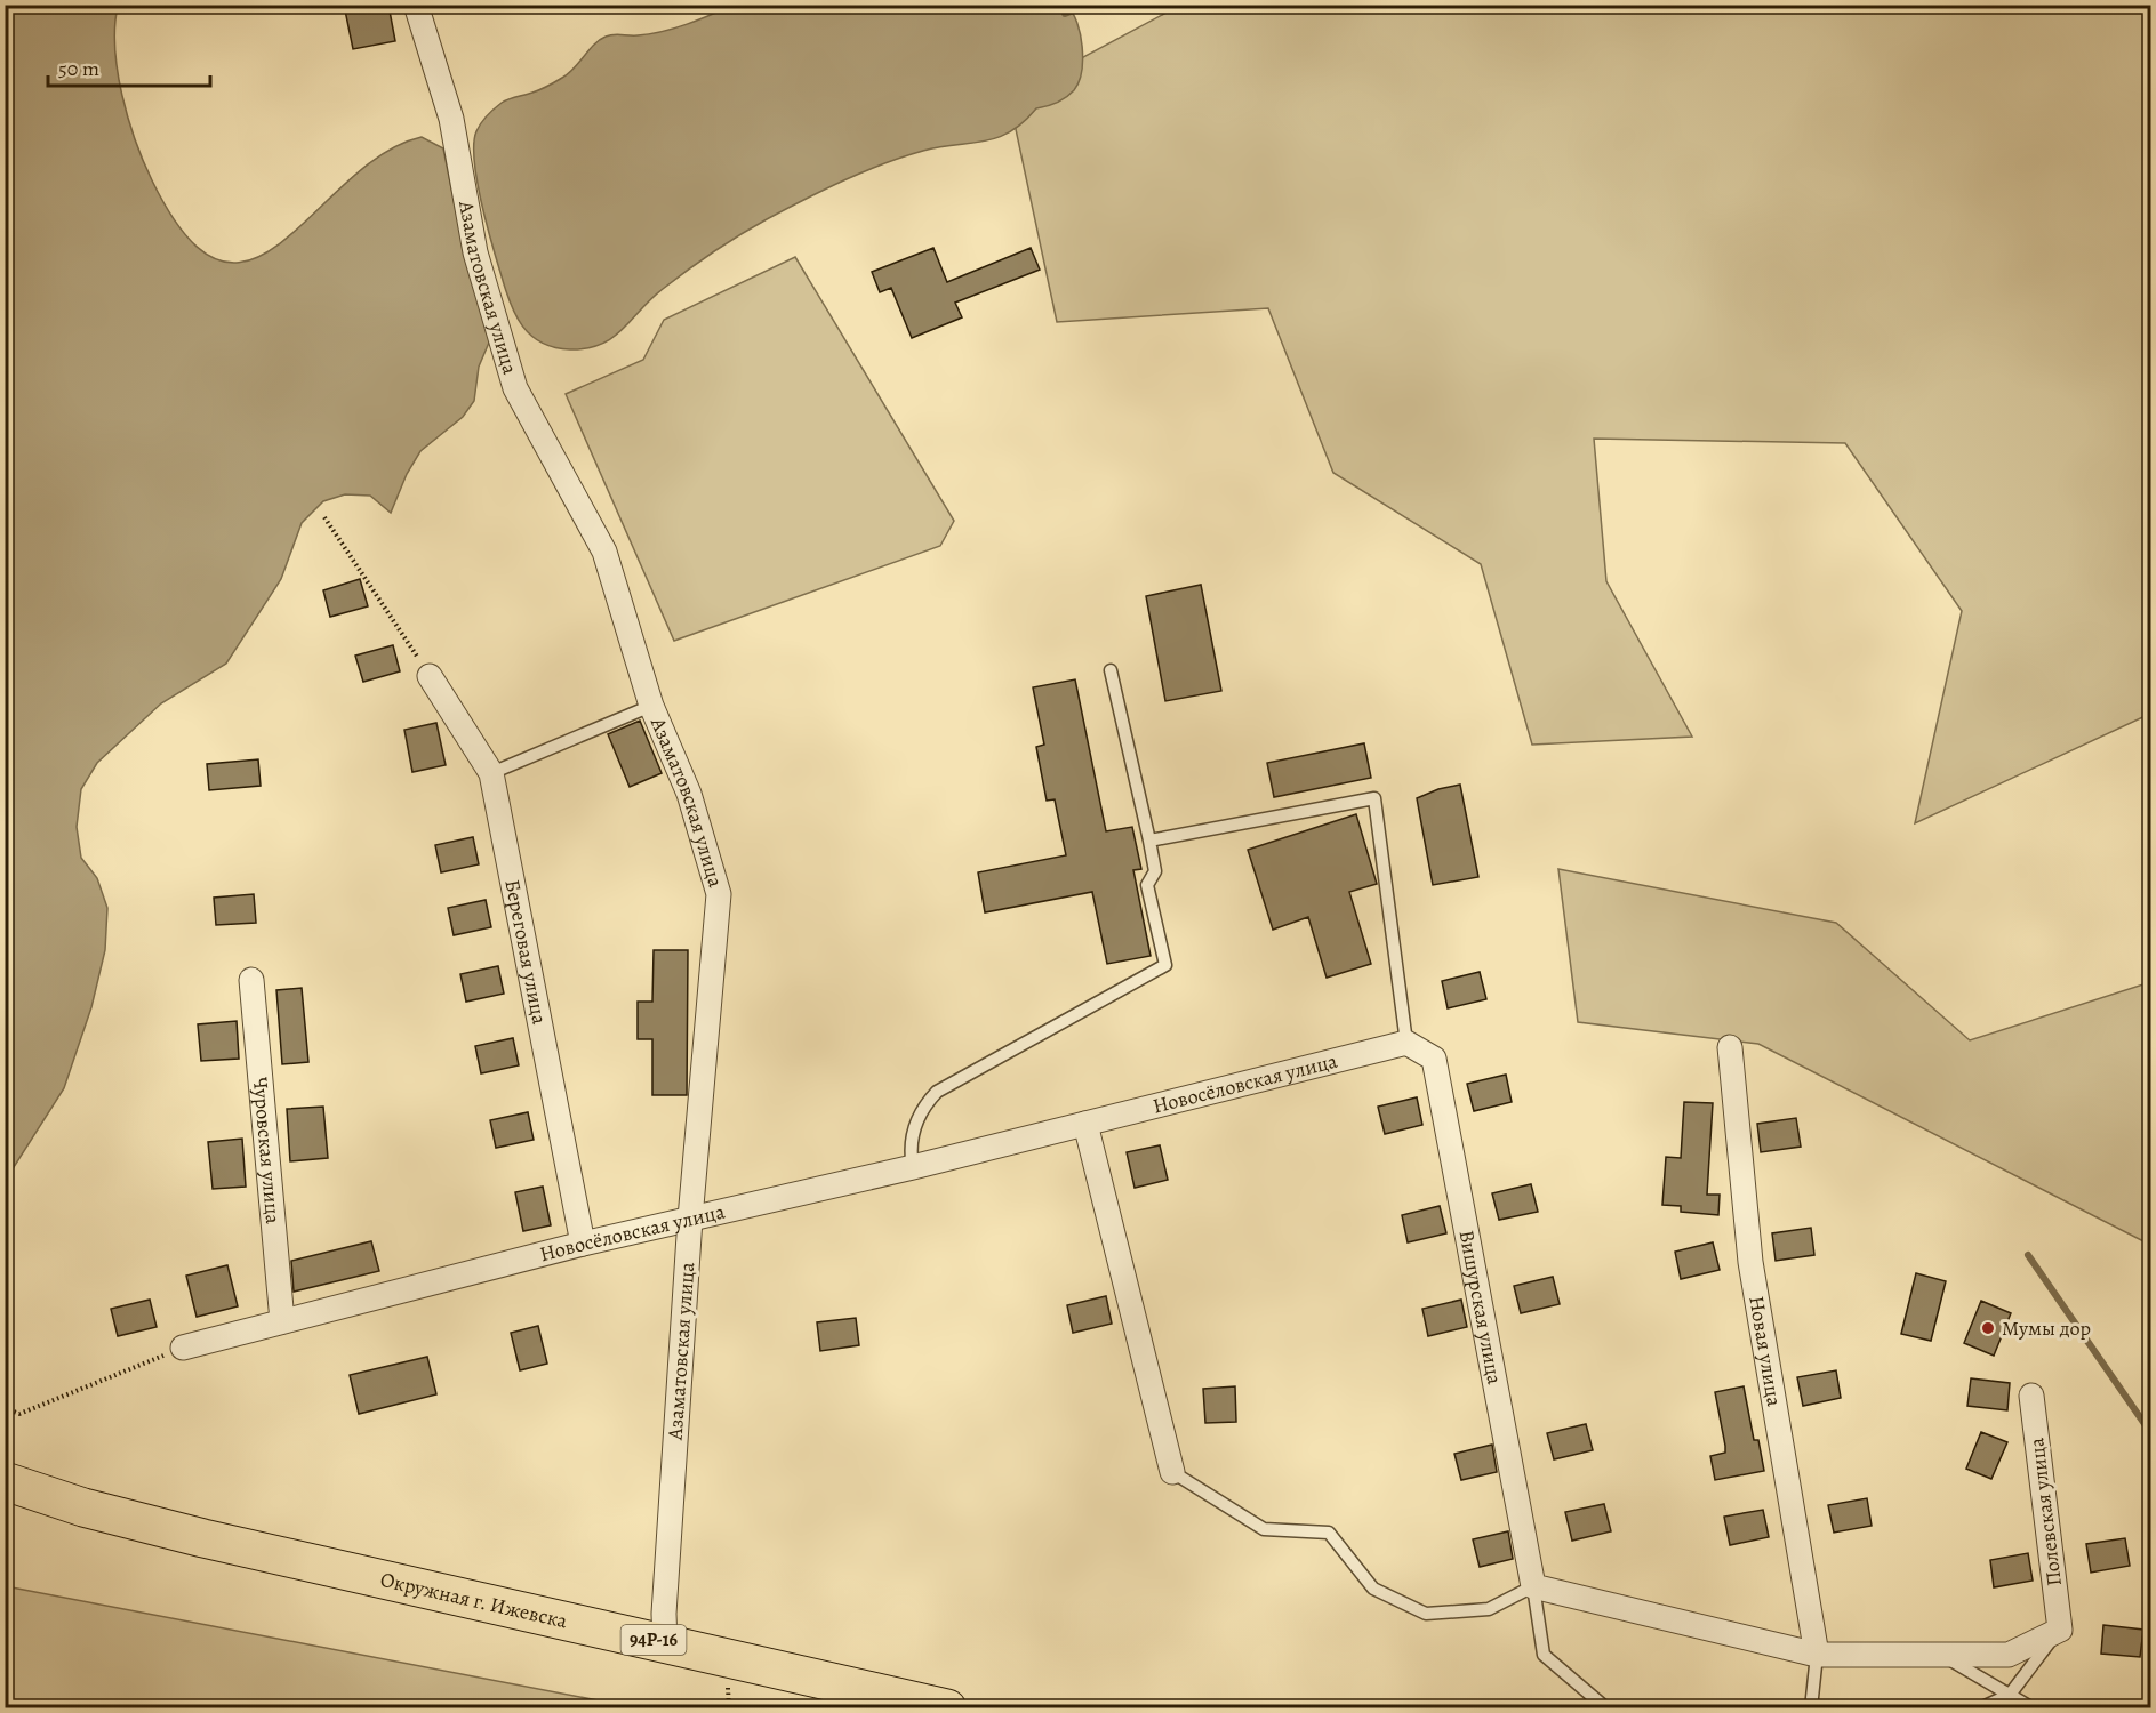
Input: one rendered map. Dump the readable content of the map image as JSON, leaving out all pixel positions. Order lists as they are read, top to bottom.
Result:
{
  "streets": {
    "main road": ["Окружная г. Ижевска", "94Р-16"],
    "street": [
      "Азаматовская улица",
      "Береговая улица",
      "Новосёловская улица",
      "Чуровская улица",
      "Вишурская улица",
      "Новая улица",
      "Полевская улица"
    ]
  },
  "crossings": [
    ["Азаматовская улица", "Новосёловская улица"],
    ["Азаматовская улица", "Окружная г. Ижевска"],
    ["Береговая улица", "Новосёловская улица"],
    ["Новосёловская улица", "Чуровская улица"],
    ["Новосёловская улица", "Вишурская улица"]
  ],
  "places": ["Мумы дор"],
  "scale_bar": "50 m"
}
